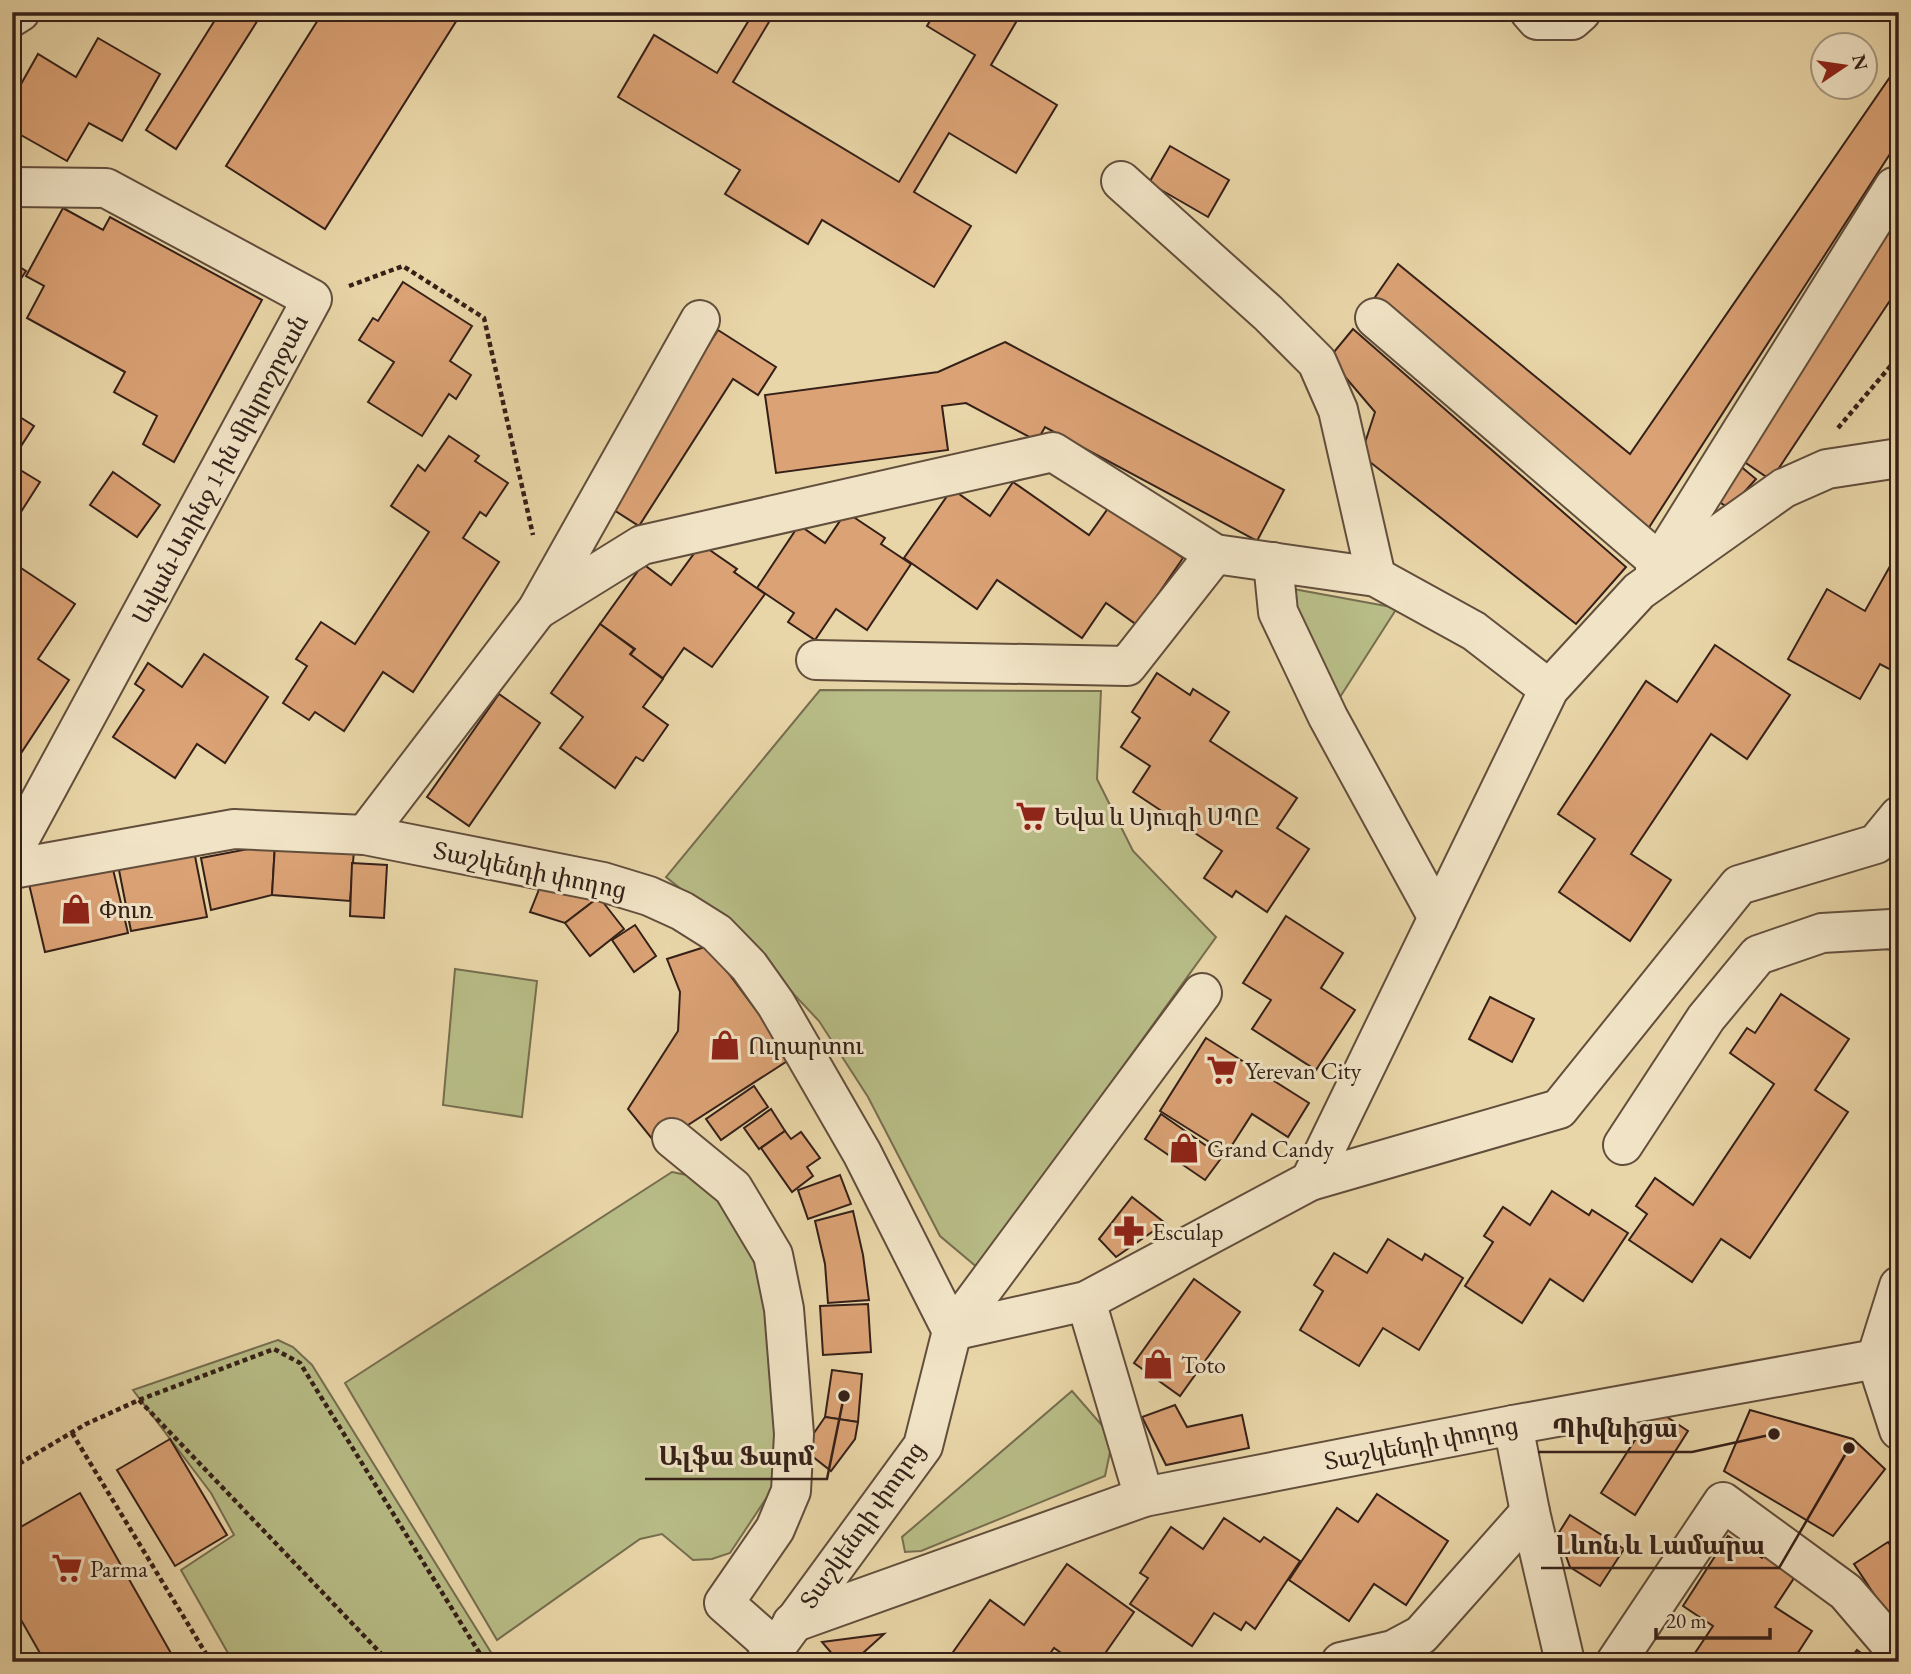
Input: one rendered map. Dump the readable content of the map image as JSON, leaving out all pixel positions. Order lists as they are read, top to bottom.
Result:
{
  "streets": {
    "street": ["Ավան-Առինջ 1-ին միկրոշրջան", "Տաշկենդի փողոց"]
  },
  "places": {
    "supermarket": ["Եվա և Սյուզի ՍՊԸ", "Yerevan City", "Parma"],
    "shop": [
      "Փուռ",
      "Ուրարտու",
      "Grand Candy",
      "Toto"
    ],
    "pharmacy": ["Esculap"],
    "other": ["Ալֆա Ֆարմ", "Պիվնիցա", "Լևոն և Լամարա"]
  },
  "scale_bar": "20 m",
  "north": "right"
}
